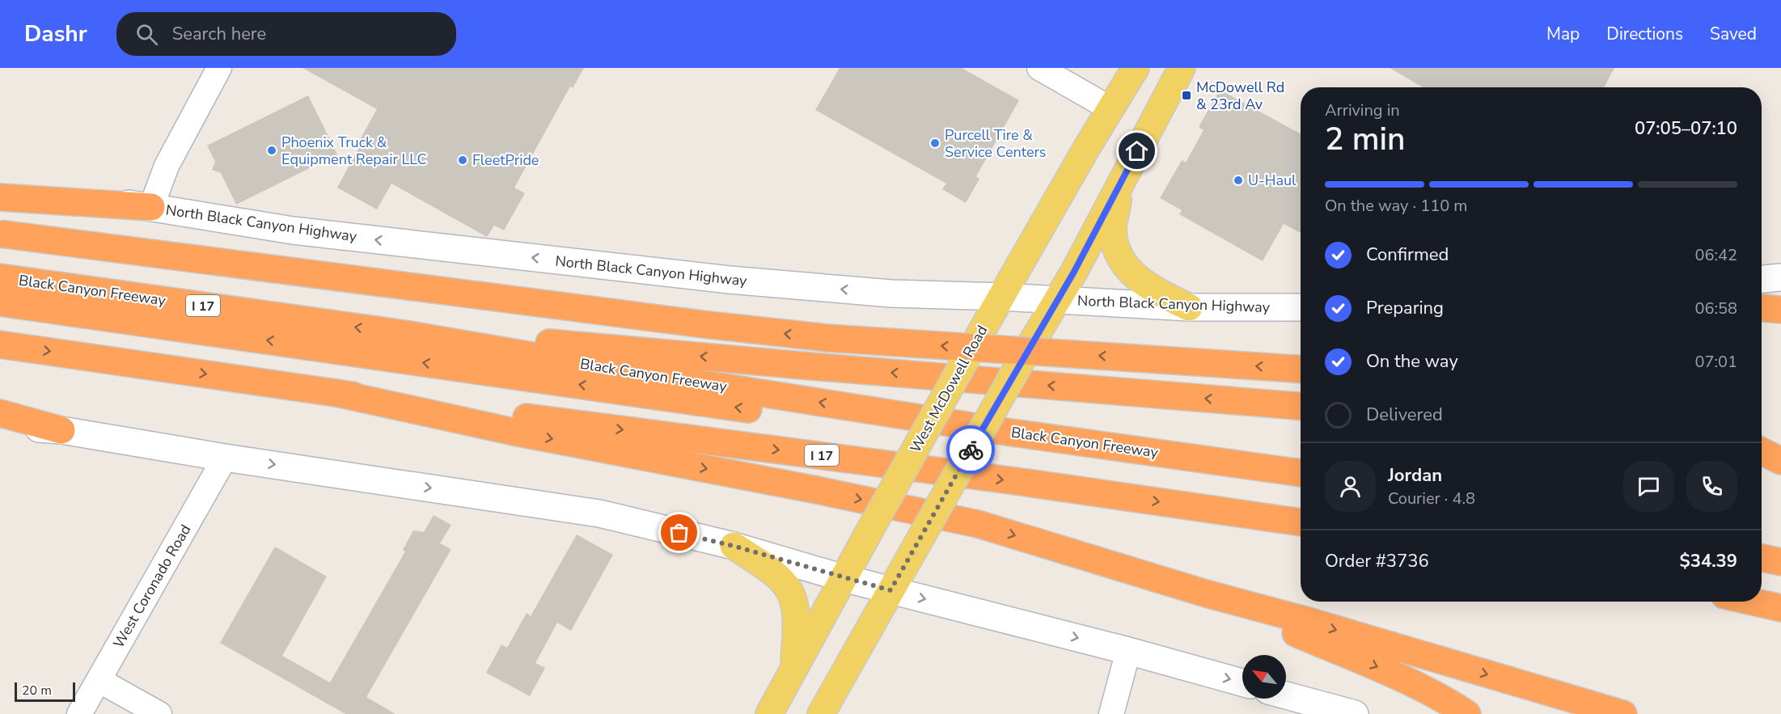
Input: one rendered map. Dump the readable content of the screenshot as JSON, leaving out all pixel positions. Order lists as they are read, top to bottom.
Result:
{
  "streets": {
    "highway": ["Black Canyon Freeway", "I 17"],
    "main road": ["North Black Canyon Highway", "West McDowell Road"],
    "street": ["West Coronado Road"]
  },
  "crossings": [
    ["North Black Canyon Highway", "West McDowell Road"]
  ],
  "places": {
    "transit": ["McDowell Rd & 23rd Av"],
    "other": [
      "Purcell Tire & Service Centers",
      "Phoenix Truck & Equipment Repair LLC",
      "FleetPride",
      "U-Haul"
    ]
  },
  "scale_bar": "20 m",
  "north": "top left",
  "page": {
    "header": "Dashr",
    "search": "Search here",
    "nav": ["Map", "Directions", "Saved"],
    "heading": ["2 min", "Arriving in", "07:05–07:10"],
    "panel": [
      "Jordan",
      "Courier · 4.8",
      "Order #3736",
      "$34.39"
    ],
    "bar": "On the way · 110 m",
    "list": [
      ["Confirmed", "06:42"],
      ["Preparing", "06:58"],
      ["On the way", "07:01"],
      "Delivered"
    ],
    "scale": "20 m"
  }
}
